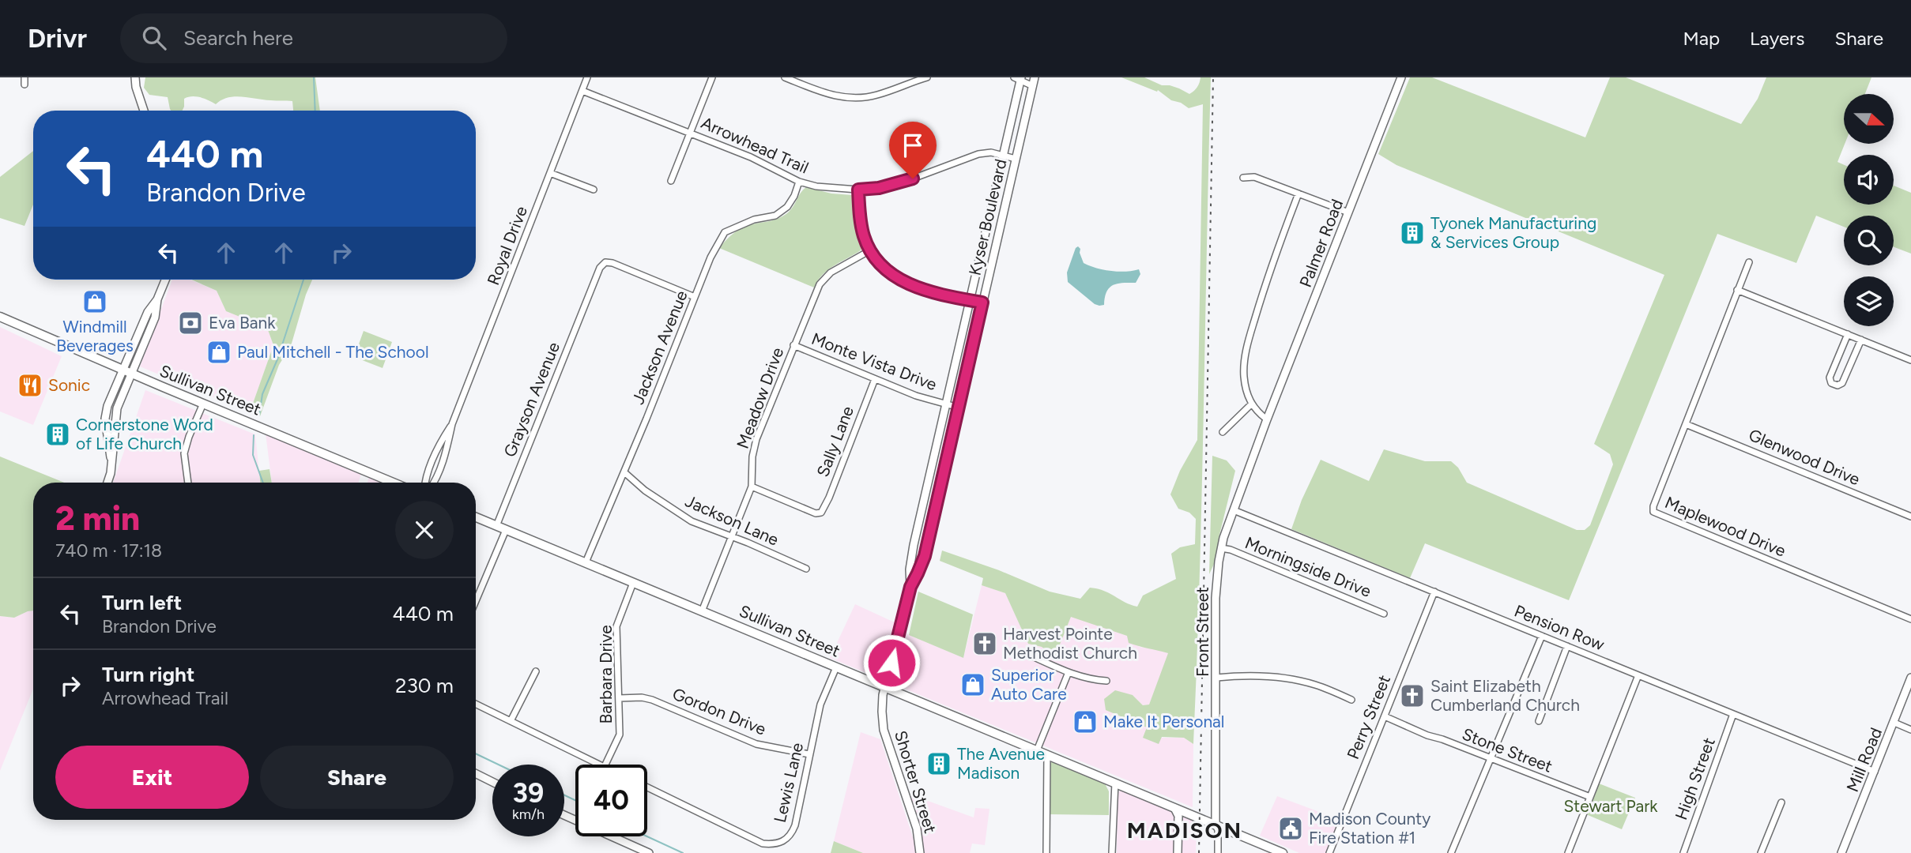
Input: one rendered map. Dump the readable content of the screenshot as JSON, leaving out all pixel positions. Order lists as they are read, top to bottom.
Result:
{
  "streets": {
    "main road": ["Sullivan Street"],
    "street": [
      "Arrowhead Trail",
      "Kyser Boulevard",
      "Palmer Road",
      "Royal Drive",
      "Jackson Avenue",
      "Monte Vista Drive",
      "Meadow Drive",
      "Grayson Avenue",
      "Sally Lane",
      "Glenwood Drive",
      "Jackson Lane",
      "Maplewood Drive",
      "Morningside Drive",
      "Pension Row",
      "Front Street",
      "Barbara Drive",
      "Gordon Drive",
      "Perry Street",
      "Stone Street",
      "Mill Road",
      "High Street",
      "Shorter Street",
      "Lewis Lane"
    ]
  },
  "crossings": [
    ["Arrowhead Trail", "Kyser Boulevard"],
    ["Arrowhead Trail", "Royal Drive"],
    ["Arrowhead Trail", "Jackson Avenue"],
    ["Kyser Boulevard", "Monte Vista Drive"],
    ["Kyser Boulevard", "Sullivan Street"],
    ["Kyser Boulevard", "Shorter Street"],
    ["Palmer Road", "Front Street"],
    ["Jackson Avenue", "Sullivan Street"],
    ["Jackson Avenue", "Grayson Avenue"],
    ["Jackson Avenue", "Jackson Lane"],
    ["Monte Vista Drive", "Meadow Drive"],
    ["Monte Vista Drive", "Sally Lane"],
    ["Sullivan Street", "Meadow Drive"],
    ["Sullivan Street", "Grayson Avenue"],
    ["Sullivan Street", "Front Street"],
    ["Sullivan Street", "Barbara Drive"],
    ["Sullivan Street", "Shorter Street"],
    ["Sullivan Street", "Lewis Lane"],
    ["Meadow Drive", "Sally Lane"],
    ["Meadow Drive", "Jackson Lane"],
    ["Glenwood Drive", "Maplewood Drive"],
    ["Morningside Drive", "Front Street"],
    ["Pension Row", "Front Street"],
    ["Pension Row", "Perry Street"],
    ["Pension Row", "Mill Road"],
    ["Pension Row", "High Street"],
    ["Barbara Drive", "Gordon Drive"],
    ["Gordon Drive", "Lewis Lane"],
    ["Perry Street", "Stone Street"]
  ],
  "districts": ["MADISON"],
  "parks": ["Stewart Park"],
  "places": {
    "building": ["Tyonek Manufacturing & Services Group", "Cornerstone Word of Life Church", "The Avenue Madison"],
    "shop": [
      "Windmill Beverages",
      "Paul Mitchell - The School",
      "Superior Auto Care",
      "Make It Personal"
    ],
    "bank": ["Eva Bank"],
    "restaurant": ["Sonic"],
    "church": ["Harvest Pointe Methodist Church", "Saint Elizabeth Cumberland Church"],
    "public building": ["Madison County Fire Station #1"]
  },
  "north": "right",
  "page": {
    "header": "Drivr",
    "search": "Search here",
    "nav": ["Map", "Layers", "Share"],
    "turn": ["440 m", "Brandon Drive"],
    "heading": ["2 min", "740 m · 17:18"],
    "list": [
      {
        "name": "Turn left",
        "note": "Brandon Drive",
        "value": "440 m"
      },
      {
        "name": "Turn right",
        "note": "Arrowhead Trail",
        "value": "230 m"
      }
    ],
    "buttons": ["Exit", "Share"],
    "speed": "39 km/h",
    "limit": "40"
  }
}
